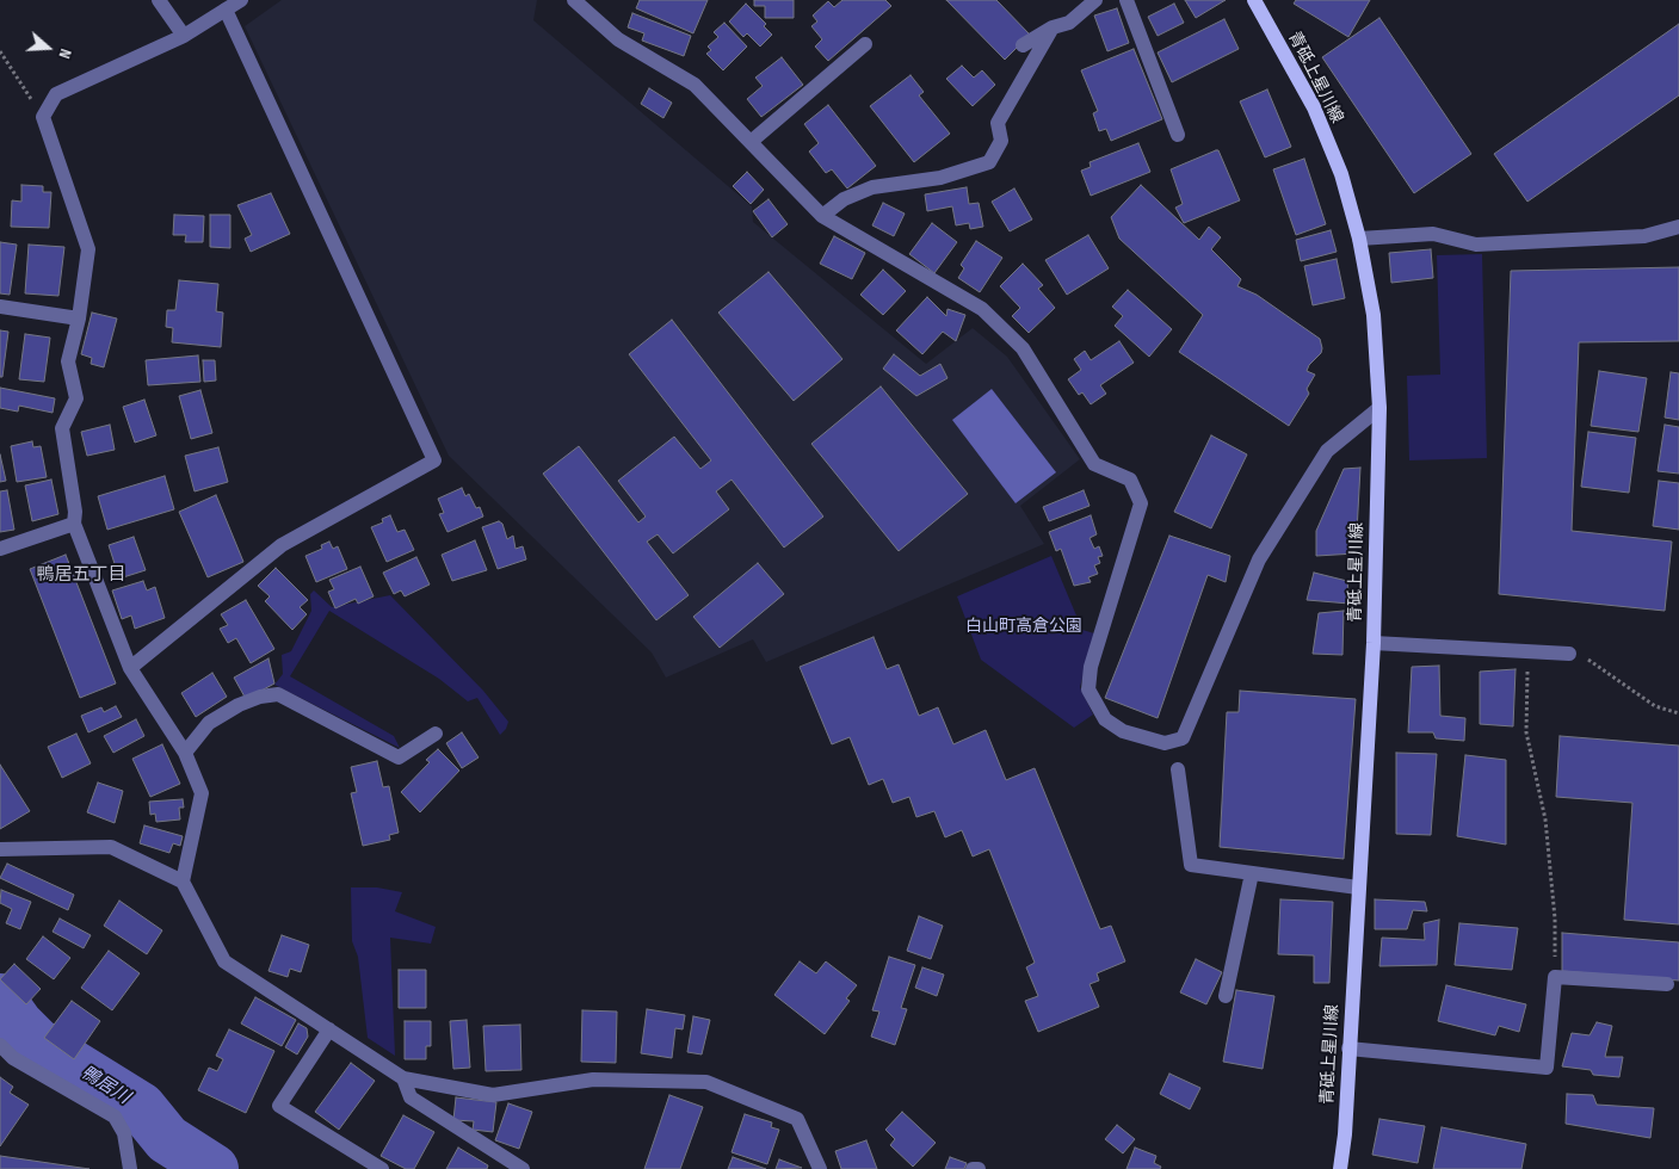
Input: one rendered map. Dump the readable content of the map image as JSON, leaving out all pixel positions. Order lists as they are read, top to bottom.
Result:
{
  "streets": {
    "main road": ["青砥上星川線"]
  },
  "districts": ["鴨居五丁目"],
  "water": ["鴨居川"],
  "parks": ["白山町高倉公園"],
  "north": "right"
}
